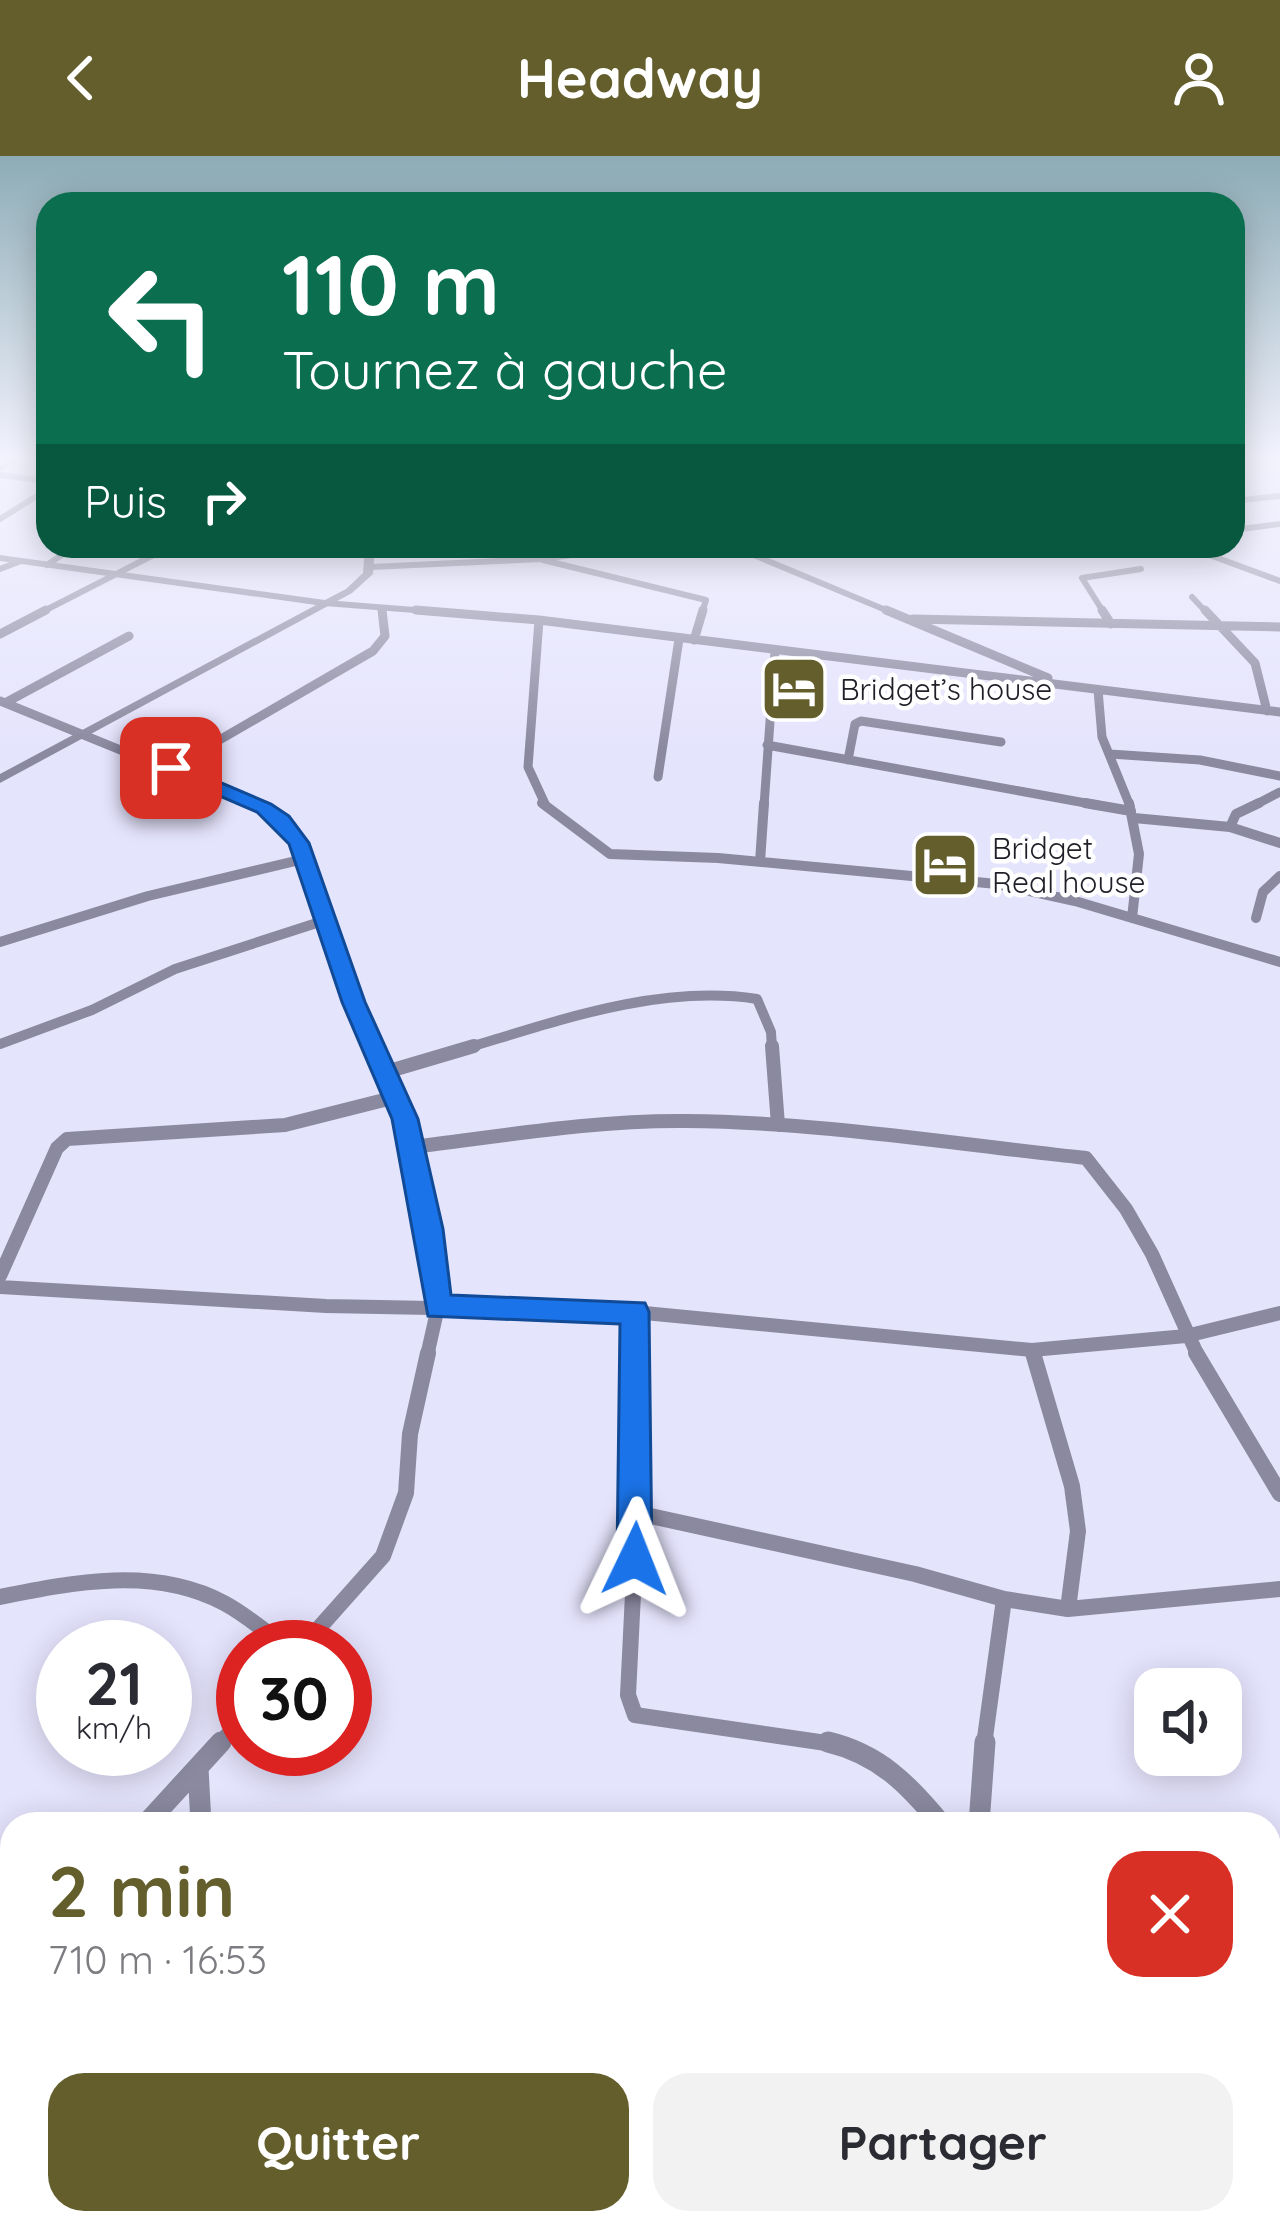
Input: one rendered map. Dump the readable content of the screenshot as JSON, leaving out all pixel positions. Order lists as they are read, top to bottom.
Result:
{
  "places": {
    "hotel": ["Bridget’s house", "Bridget Real house"]
  },
  "page": {
    "header": "Headway",
    "turn": ["110 m", "Tournez à gauche"],
    "then": "Puis",
    "speed": "21 km/h",
    "limit": "30",
    "heading": ["2 min", "710 m · 16:53"],
    "buttons": ["Quitter", "Partager"]
  }
}
